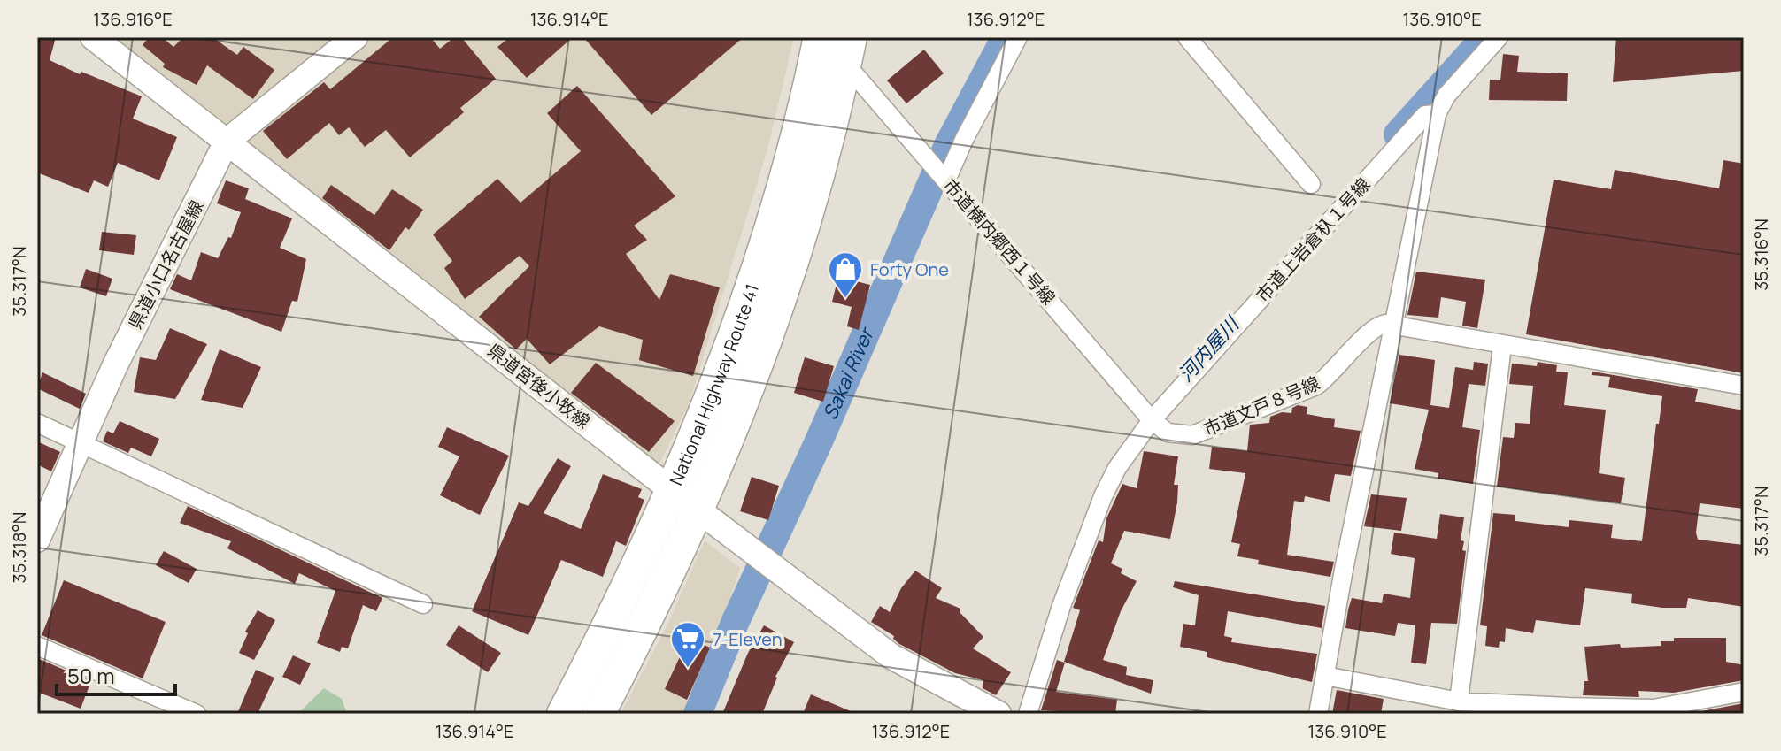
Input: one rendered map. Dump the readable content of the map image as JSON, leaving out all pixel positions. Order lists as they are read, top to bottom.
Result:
{
  "streets": {
    "highway": ["National Highway Route 41"],
    "main road": ["県道小口名古屋線", "県道宮後小牧線"],
    "street": ["市道上岩倉杁１号線", "市道横内郷西１号線", "市道文戸８号線"]
  },
  "crossings": [
    ["市道上岩倉杁１号線", "市道横内郷西１号線"],
    ["市道上岩倉杁１号線", "市道文戸８号線"],
    ["市道横内郷西１号線", "National Highway Route 41"],
    ["市道横内郷西１号線", "市道文戸８号線"],
    ["県道小口名古屋線", "県道宮後小牧線"],
    ["National Highway Route 41", "県道宮後小牧線"]
  ],
  "water": ["河内屋川", "Sakai River"],
  "places": {
    "shop": ["Forty One"],
    "supermarket": ["7-Eleven"]
  },
  "scale_bar": "50 m",
  "coordinates": [
    "136.916°E",
    "136.914°E",
    "136.912°E",
    "136.910°E",
    "35.316°N",
    "35.317°N",
    "35.318°N"
  ]
}
